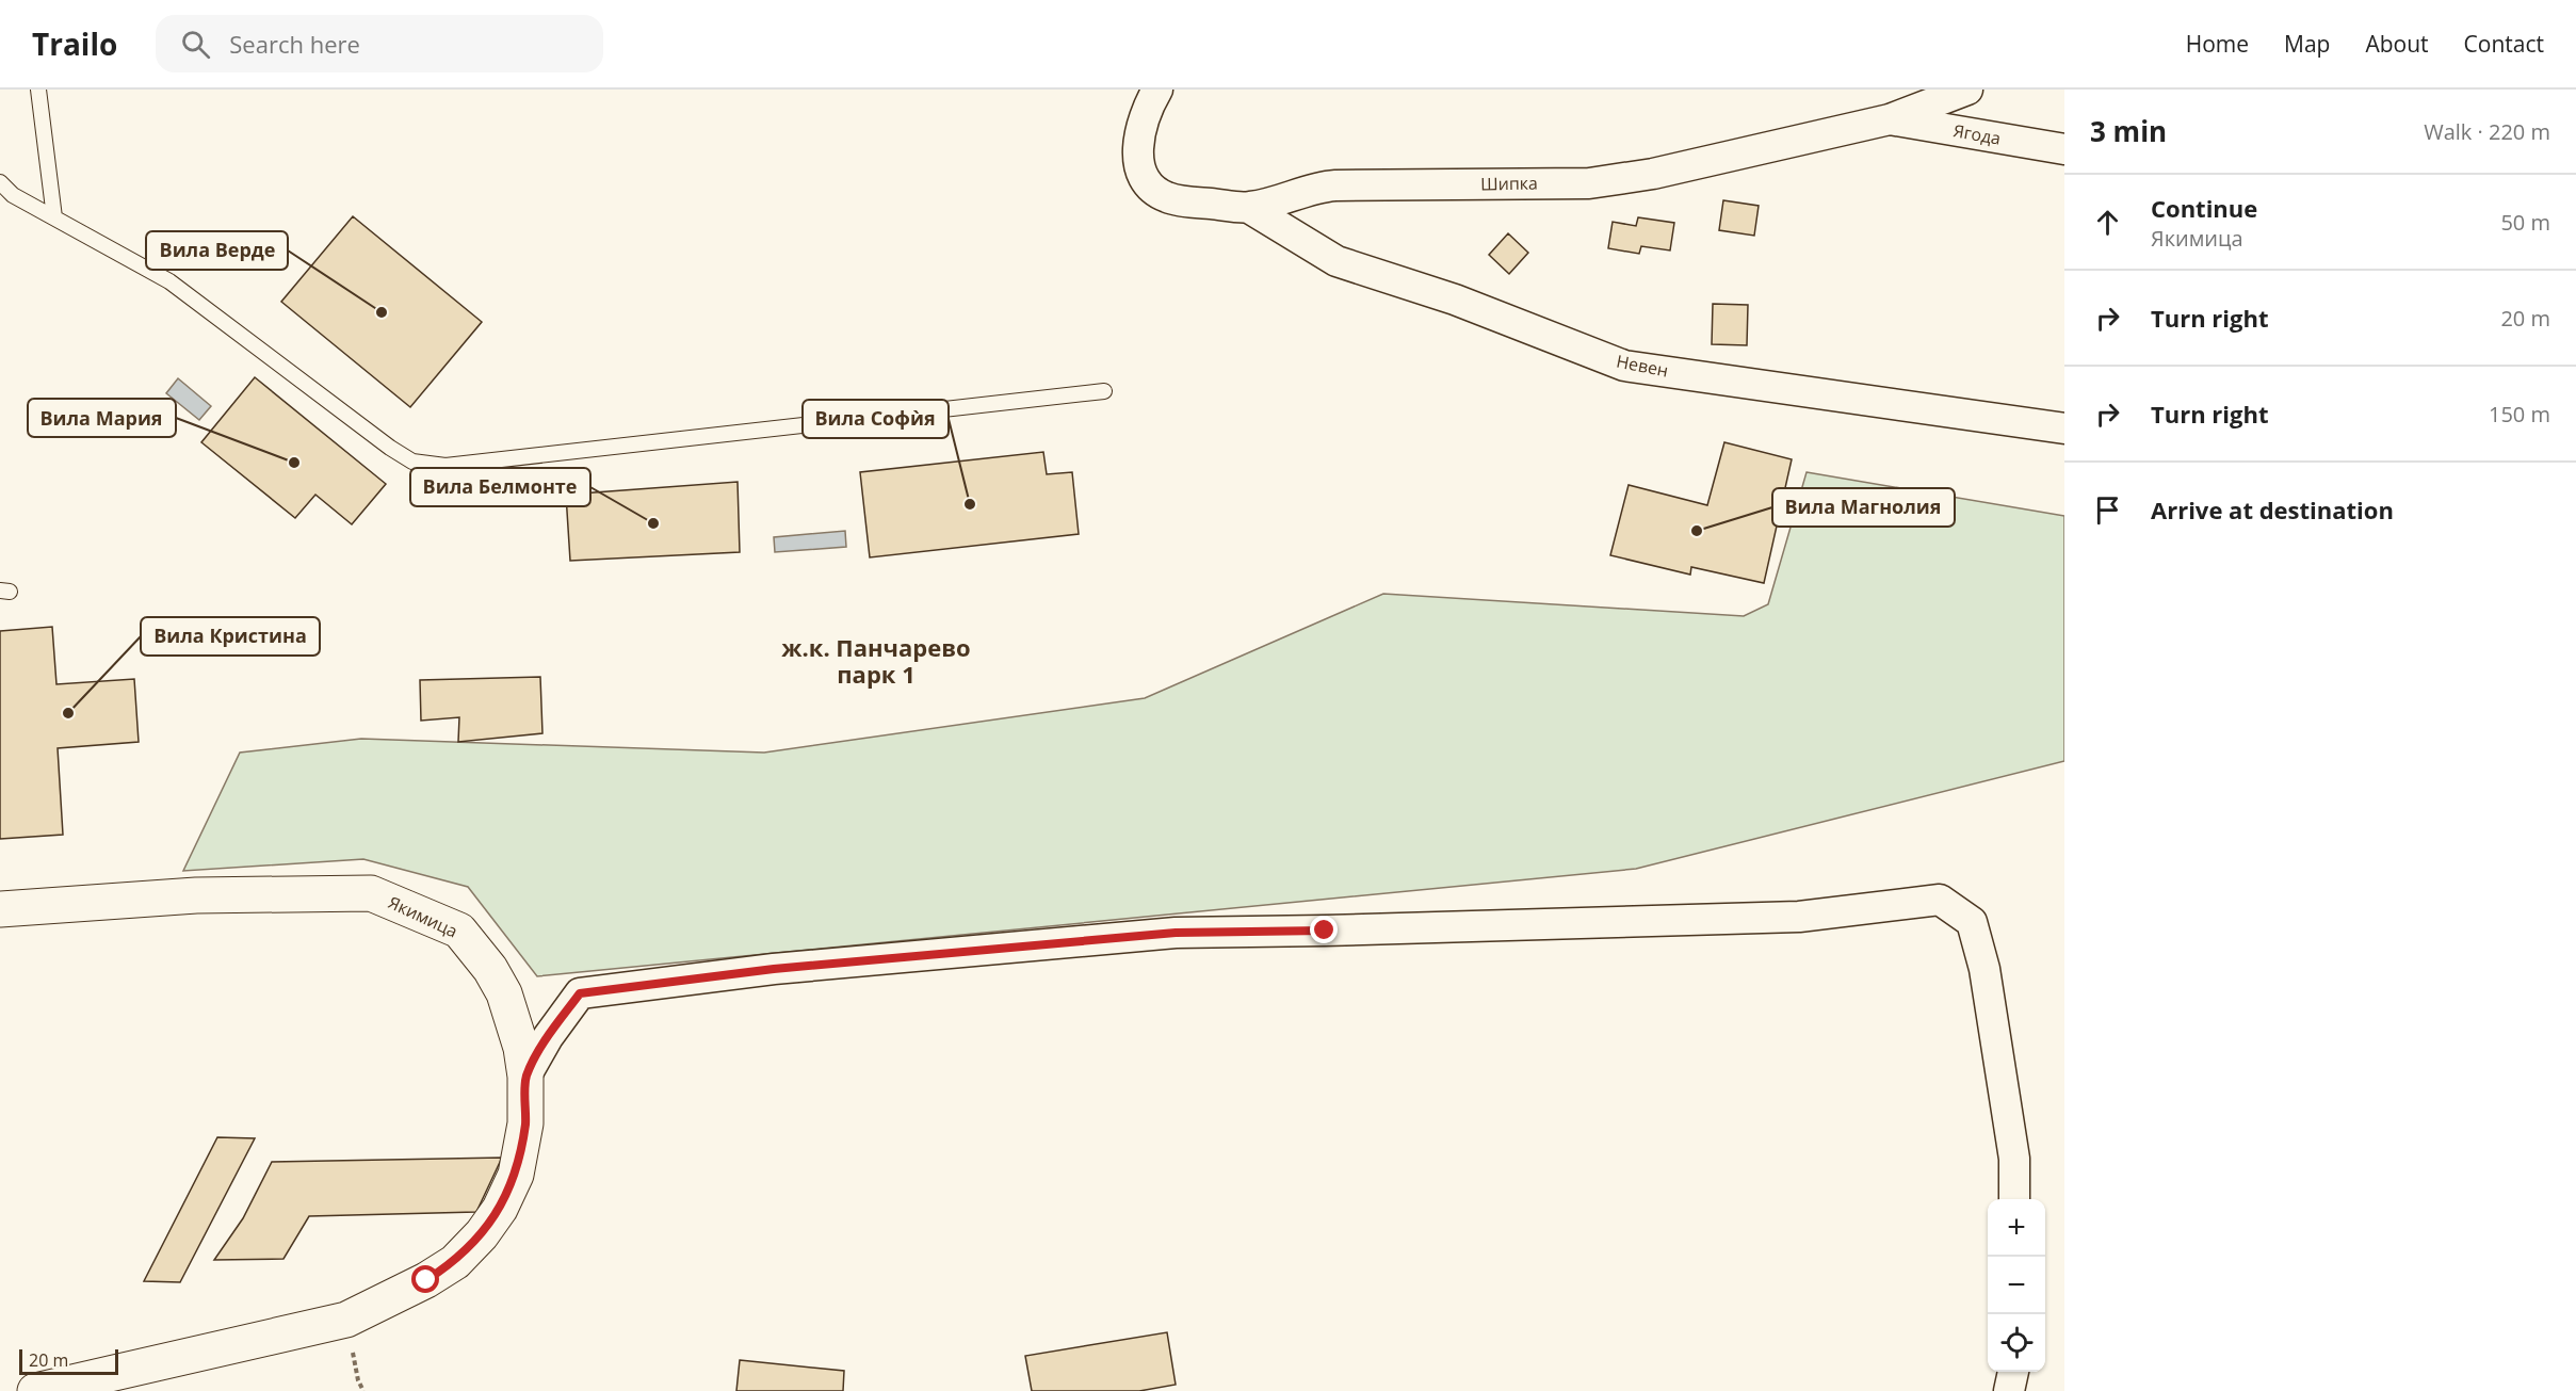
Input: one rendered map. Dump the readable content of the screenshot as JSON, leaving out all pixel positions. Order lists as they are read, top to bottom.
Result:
{
  "streets": {
    "street": [
      "Ягода",
      "Шипка",
      "Невен",
      "Якимица"
    ]
  },
  "crossings": [
    ["Ягода", "Шипка"],
    ["Шипка", "Невен"]
  ],
  "districts": ["ж.к. Панчарево парк 1"],
  "places": [
    "Вила Верде",
    "Вила Мария",
    "Вила Софѝя",
    "Вила Белмонте",
    "Вила Магнолия",
    "Вила Кристина"
  ],
  "scale_bar": "20 m",
  "page": {
    "header": "Trailo",
    "search": "Search here",
    "nav": [
      "Home",
      "Map",
      "About",
      "Contact"
    ],
    "heading": ["3 min", "Walk · 220 m"],
    "list": [
      ["Continue", "Якимица", "50 m"],
      ["Turn right", "20 m"],
      ["Turn right", "150 m"],
      "Arrive at destination"
    ],
    "map_buttons": ["+", "−"],
    "scale": "20 m"
  }
}
